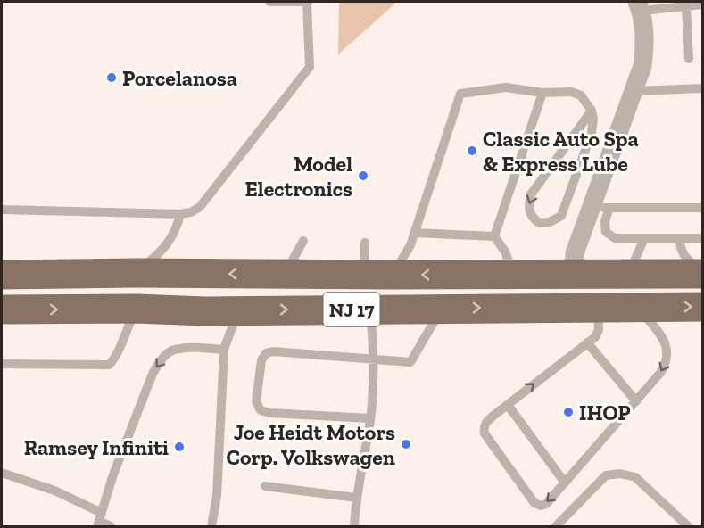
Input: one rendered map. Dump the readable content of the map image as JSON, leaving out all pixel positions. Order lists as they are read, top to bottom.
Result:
{
  "streets": {
    "highway": ["NJ 17"]
  },
  "places": [
    "Porcelanosa",
    "Classic Auto Spa & Express Lube",
    "Model Electronics",
    "IHOP",
    "Joe Heidt Motors Corp. Volkswagen",
    "Ramsey Infiniti"
  ]
}
